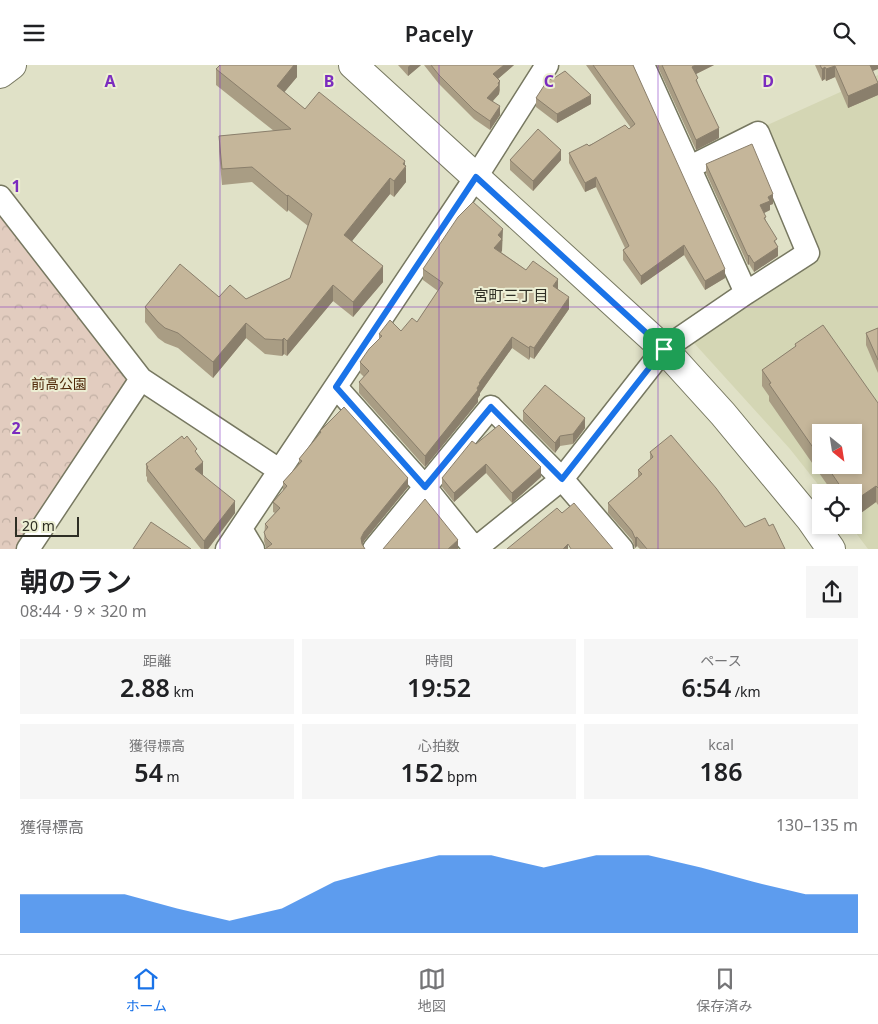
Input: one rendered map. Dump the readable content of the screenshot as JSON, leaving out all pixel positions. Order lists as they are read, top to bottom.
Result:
{
  "districts": ["宮町三丁目"],
  "parks": ["前高公園"],
  "scale_bar": "20 m",
  "north": "bottom right",
  "page": {
    "header": "Pacely",
    "scale": "20 m",
    "heading": ["朝のラン", "08:44 · 9 × 320 m"],
    "stats": [
      ["距離", "2.88 km"],
      ["時間", "19:52"],
      ["ペース", "6:54 /km"],
      ["獲得標高", "54 m"],
      ["心拍数", "152 bpm"],
      ["kcal", "186"]
    ],
    "chart": ["獲得標高", "130–135 m"],
    "tabs": ["ホーム", "地図", "保存済み"]
  },
  "grid": {
    "columns": [
      "A",
      "B",
      "C",
      "D"
    ],
    "rows": ["1", "2"]
  }
}
